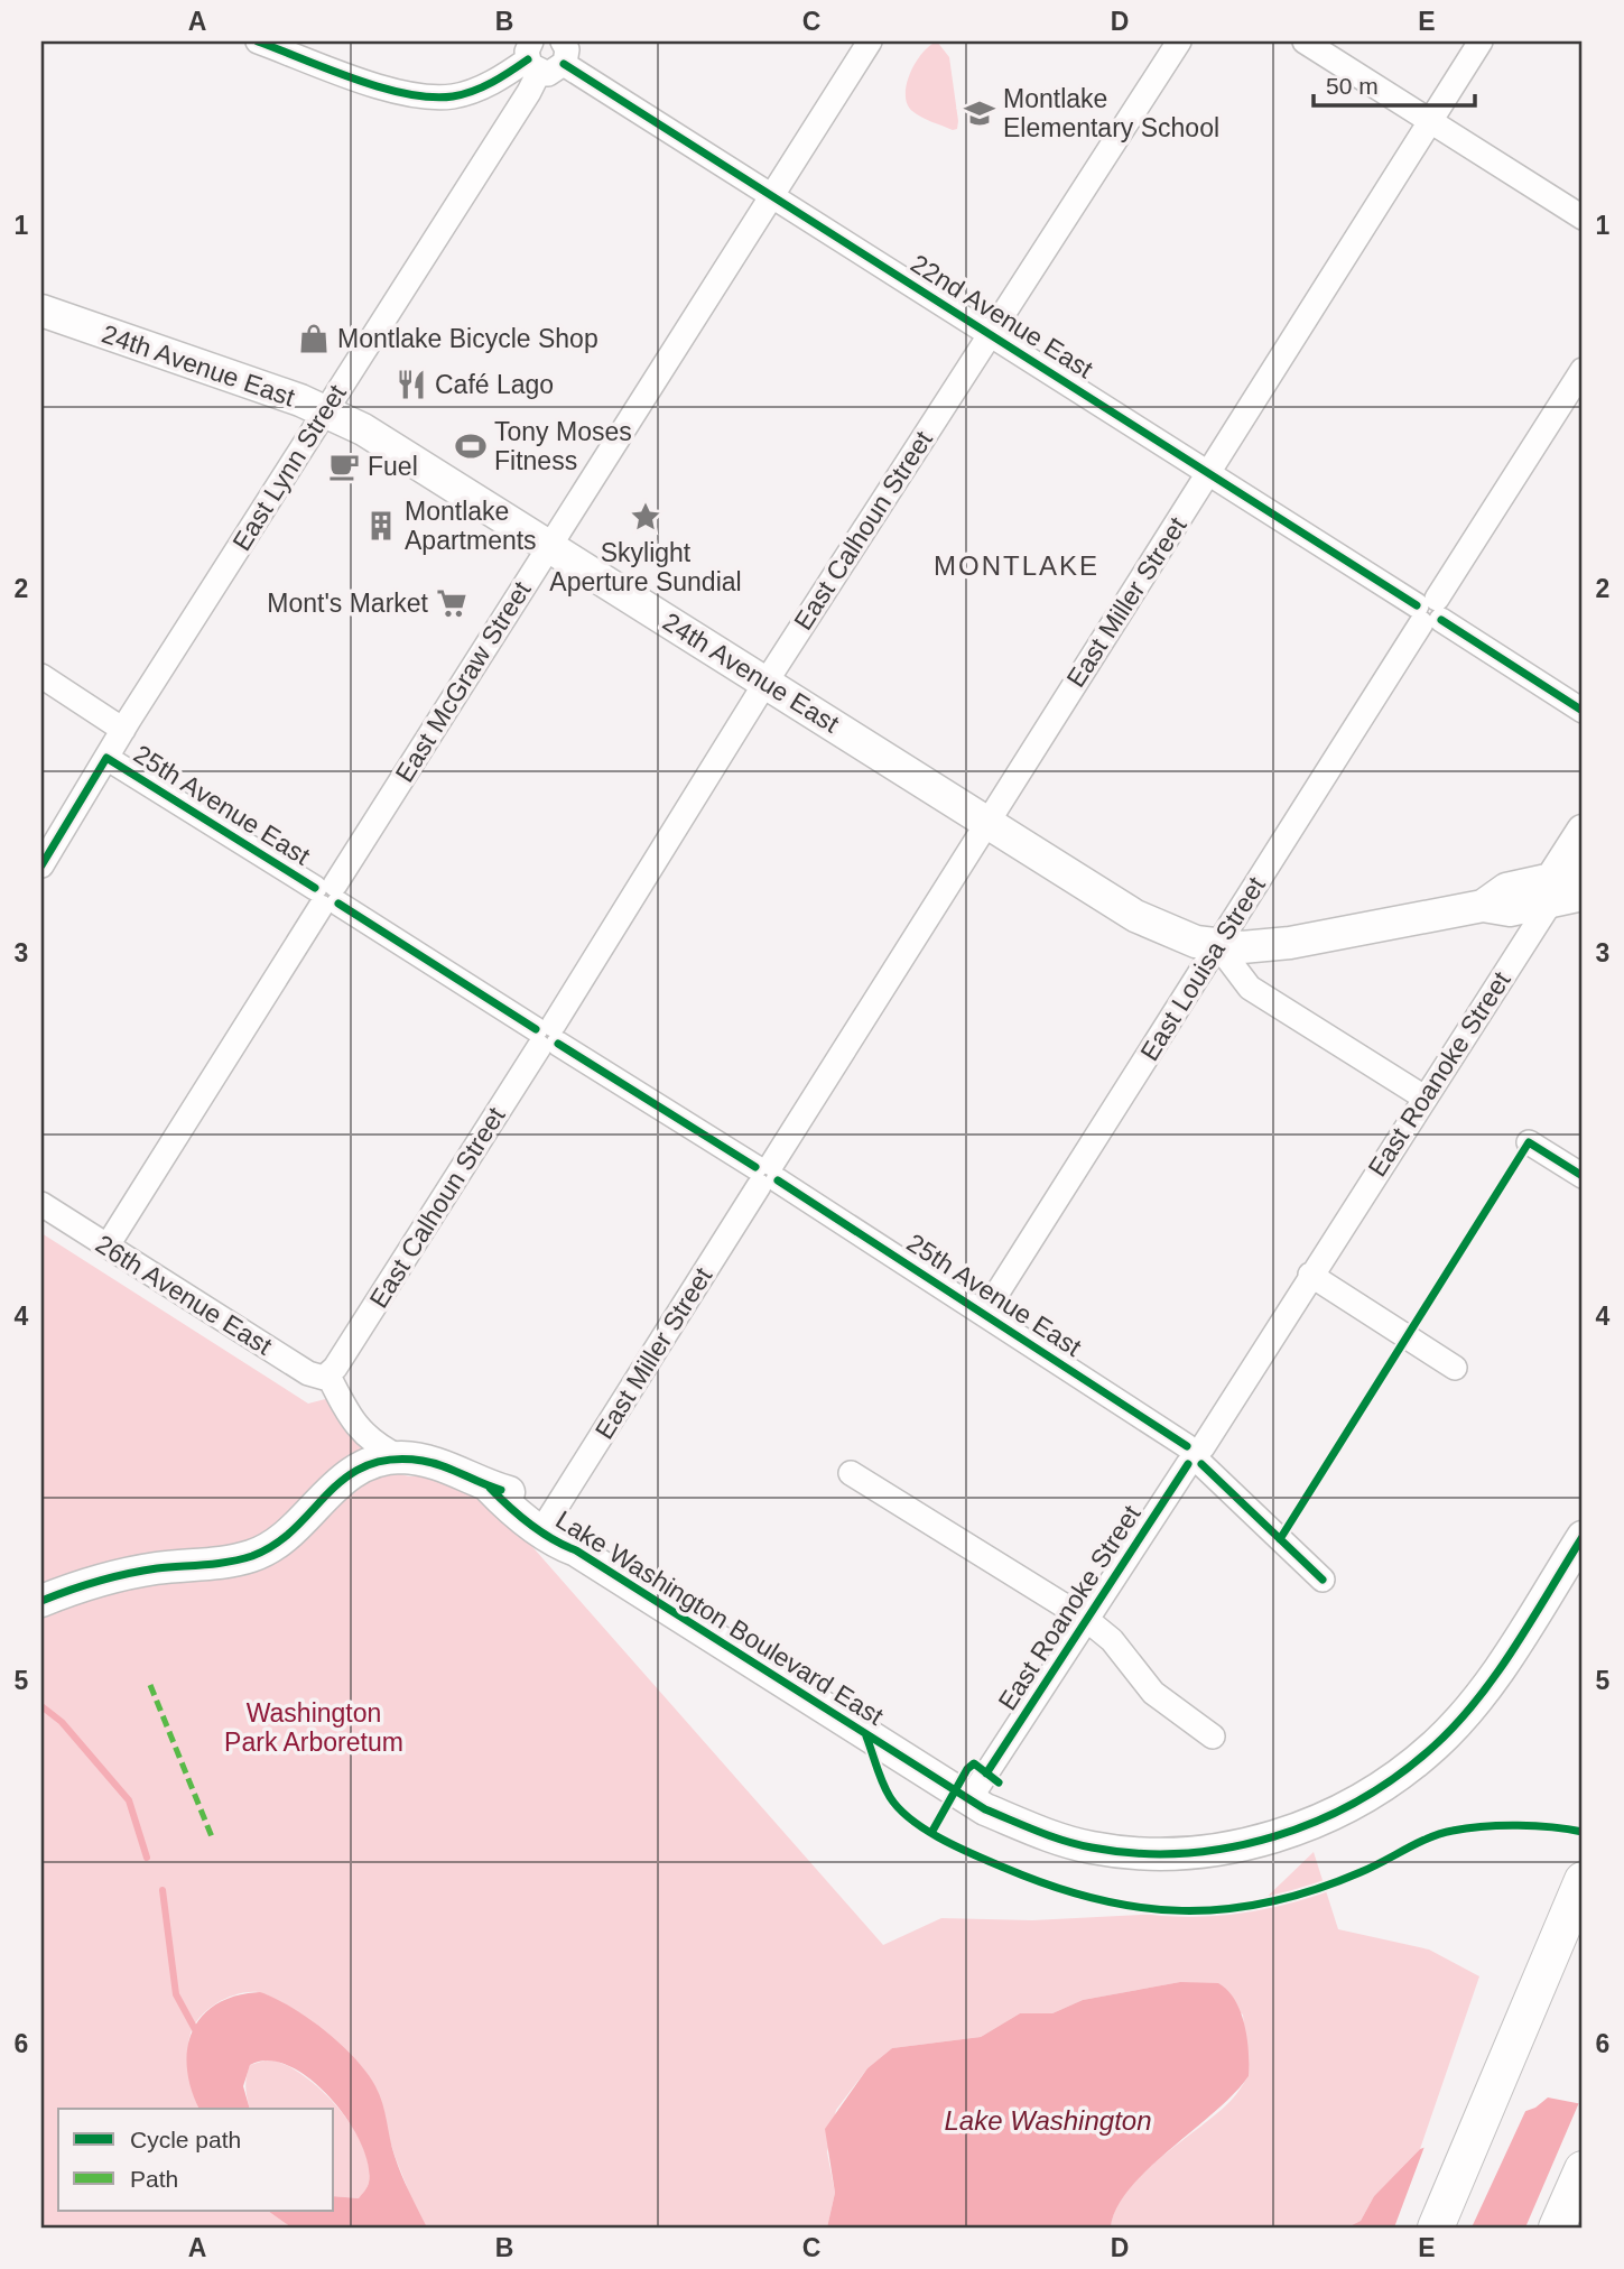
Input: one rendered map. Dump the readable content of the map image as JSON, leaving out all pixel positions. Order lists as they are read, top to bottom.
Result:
{
  "streets": {
    "main road": ["24th Avenue East", "Lake Washington Boulevard East"],
    "street": [
      "22nd Avenue East",
      "East Lynn Street",
      "East Calhoun Street",
      "East Miller Street",
      "East McGraw Street",
      "25th Avenue East",
      "East Louisa Street",
      "East Roanoke Street",
      "26th Avenue East"
    ]
  },
  "crossings": [
    ["22nd Avenue East", "East Calhoun Street"],
    ["22nd Avenue East", "East Miller Street"],
    ["22nd Avenue East", "East McGraw Street"],
    ["22nd Avenue East", "East Louisa Street"],
    ["24th Avenue East", "East Lynn Street"],
    ["24th Avenue East", "East Calhoun Street"],
    ["24th Avenue East", "East Miller Street"],
    ["24th Avenue East", "East McGraw Street"],
    ["24th Avenue East", "East Louisa Street"],
    ["24th Avenue East", "East Roanoke Street"],
    ["East Lynn Street", "25th Avenue East"],
    ["East Calhoun Street", "25th Avenue East"],
    ["East Calhoun Street", "26th Avenue East"],
    ["East Miller Street", "25th Avenue East"],
    ["East Miller Street", "Lake Washington Boulevard East"],
    ["East McGraw Street", "25th Avenue East"],
    ["East McGraw Street", "26th Avenue East"],
    ["25th Avenue East", "East Louisa Street"],
    ["25th Avenue East", "East Roanoke Street"],
    ["East Roanoke Street", "Lake Washington Boulevard East"]
  ],
  "districts": ["MONTLAKE"],
  "water": ["Lake Washington"],
  "parks": ["Washington Park Arboretum"],
  "places": {
    "school or university": ["Montlake Elementary School"],
    "shop": ["Montlake Bicycle Shop"],
    "restaurant": ["Café Lago"],
    "sports": ["Tony Moses Fitness"],
    "cafe": ["Fuel"],
    "place": ["Skylight Aperture Sundial"],
    "building": ["Montlake Apartments"],
    "supermarket": ["Mont's Market"]
  },
  "legend": ["Cycle path", "Path"],
  "scale_bar": "50 m",
  "grid": {
    "columns": [
      "A",
      "B",
      "C",
      "D",
      "E"
    ],
    "rows": [
      "1",
      "2",
      "3",
      "4",
      "5",
      "6"
    ]
  }
}
